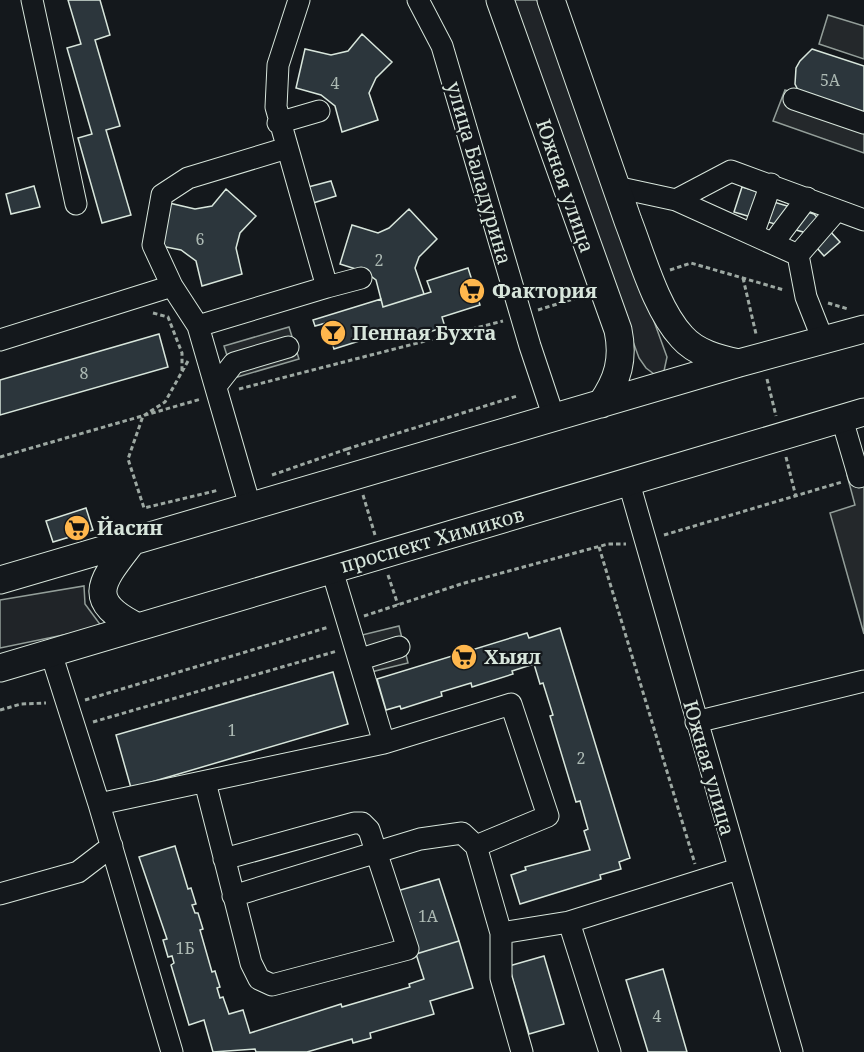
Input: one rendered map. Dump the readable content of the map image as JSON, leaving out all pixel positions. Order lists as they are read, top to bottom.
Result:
{
  "streets": {
    "main road": ["Южная улица", "проспект Химиков"],
    "street": ["улица Баладурина"]
  },
  "crossings": [
    ["Южная улица", "проспект Химиков"]
  ],
  "places": {
    "supermarket": ["Фактория", "Йасин", "Хыял"],
    "bar": ["Пенная Бухта"]
  },
  "house_numbers": [
    "5А",
    "4",
    "6",
    "2",
    "8",
    "1",
    "2",
    "1А",
    "1Б",
    "4"
  ]
}
